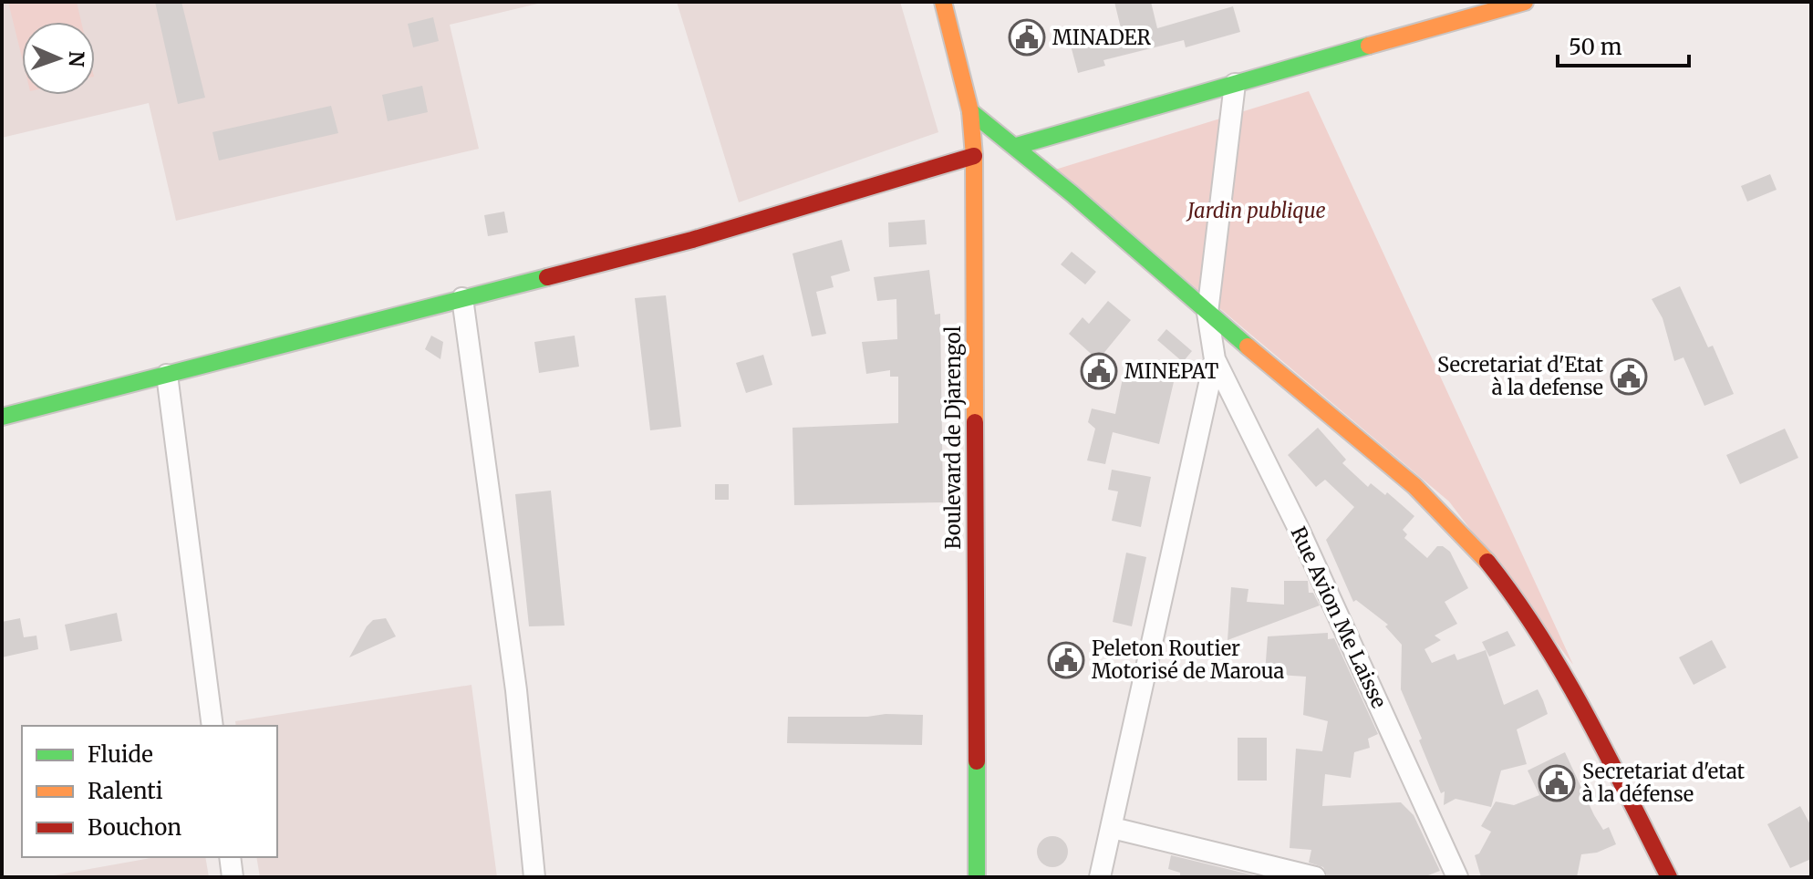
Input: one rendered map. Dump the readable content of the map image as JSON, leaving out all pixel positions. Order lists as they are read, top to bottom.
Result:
{
  "streets": {
    "main road": ["Boulevard de Djarengol"],
    "street": ["Rue Avion Me Laisse"]
  },
  "parks": ["Jardin publique"],
  "places": {
    "public building": [
      "MINADER",
      "MINEPAT",
      "Secretariat d'Etat à la defense",
      "Peleton Routier Motorisé de Maroua",
      "Secretariat d'etat à la défense"
    ]
  },
  "legend": ["Fluide", "Ralenti", "Bouchon"],
  "scale_bar": "50 m",
  "north": "right"
}
